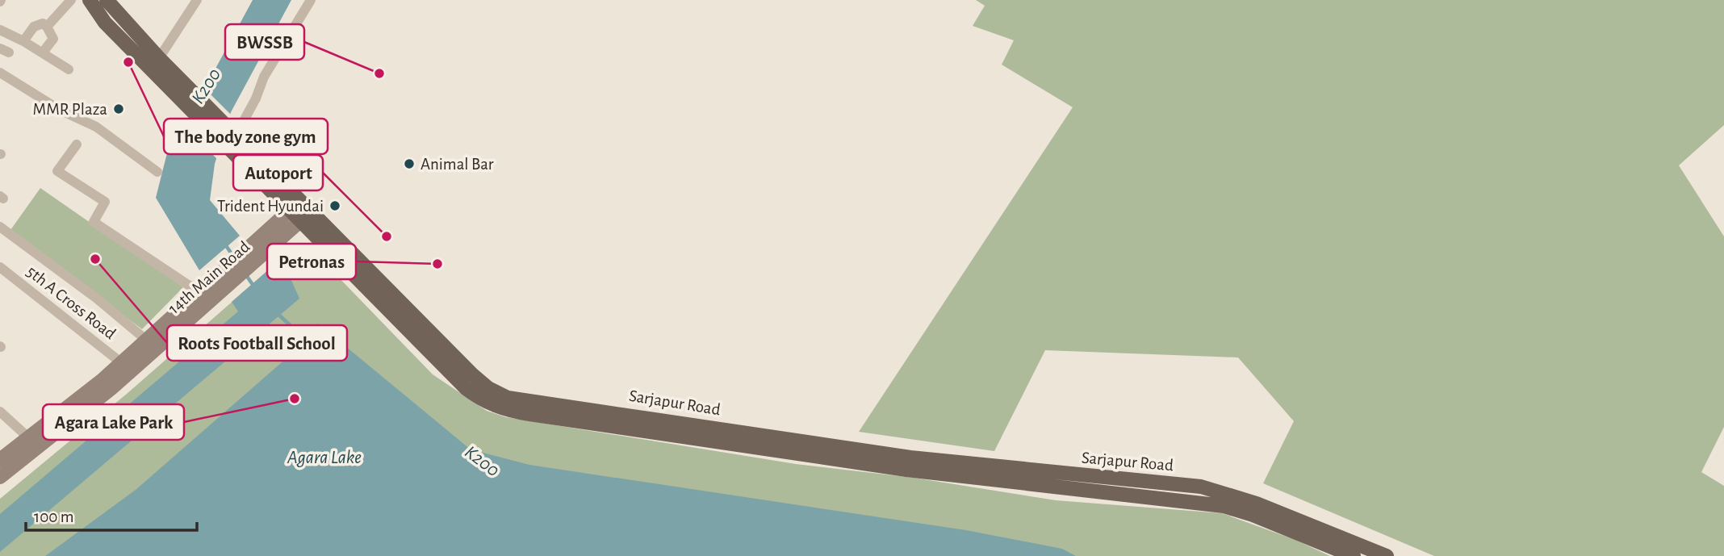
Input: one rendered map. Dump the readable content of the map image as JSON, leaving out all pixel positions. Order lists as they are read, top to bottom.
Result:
{
  "streets": {
    "main road": ["14th Main Road", "Sarjapur Road"],
    "street": ["5th A Cross Road"]
  },
  "crossings": [
    ["14th Main Road", "5th A Cross Road"],
    ["14th Main Road", "Sarjapur Road"]
  ],
  "water": ["K200", "Agara Lake"],
  "places": [
    "The body zone gym",
    "BWSSB",
    "MMR Plaza",
    "Animal Bar",
    "Trident Hyundai",
    "Autoport",
    "Roots Football School",
    "Petronas",
    "Agara Lake Park"
  ],
  "scale_bar": "100 m"
}
